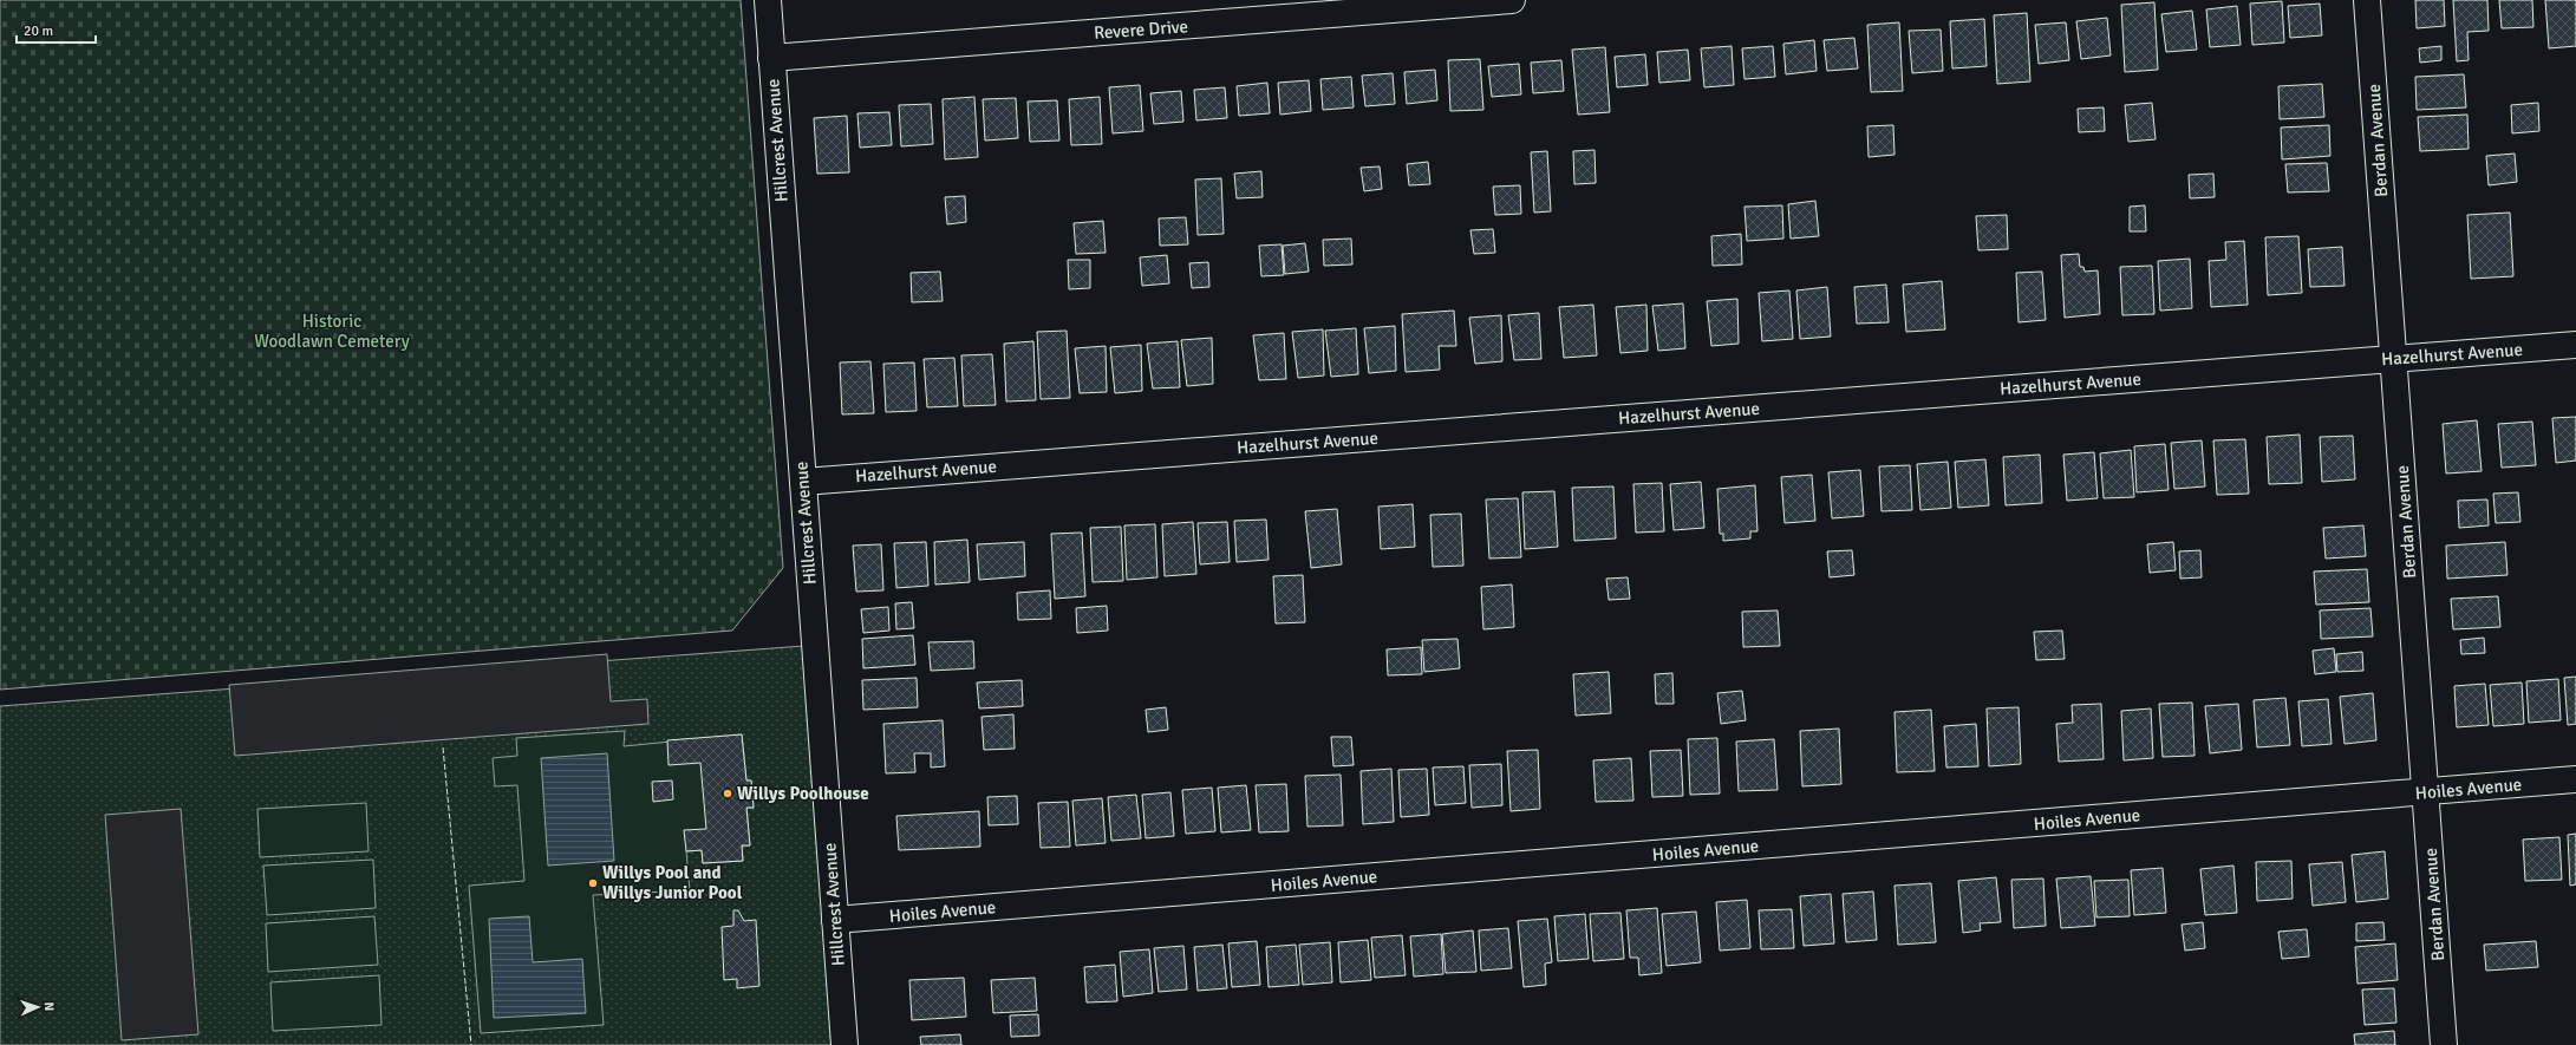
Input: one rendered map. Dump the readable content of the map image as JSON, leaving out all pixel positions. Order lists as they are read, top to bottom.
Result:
{
  "streets": {
    "street": [
      "Revere Drive",
      "Hillcrest Avenue",
      "Berdan Avenue",
      "Hazelhurst Avenue",
      "Hoiles Avenue"
    ]
  },
  "crossings": [
    ["Revere Drive", "Hillcrest Avenue"],
    ["Hillcrest Avenue", "Hazelhurst Avenue"],
    ["Hillcrest Avenue", "Hoiles Avenue"],
    ["Berdan Avenue", "Hazelhurst Avenue"],
    ["Berdan Avenue", "Hoiles Avenue"]
  ],
  "parks": ["Historic Woodlawn Cemetery"],
  "places": ["Willys Poolhouse", "Willys Pool and Willys Junior Pool"],
  "scale_bar": "20 m",
  "north": "right"
}
